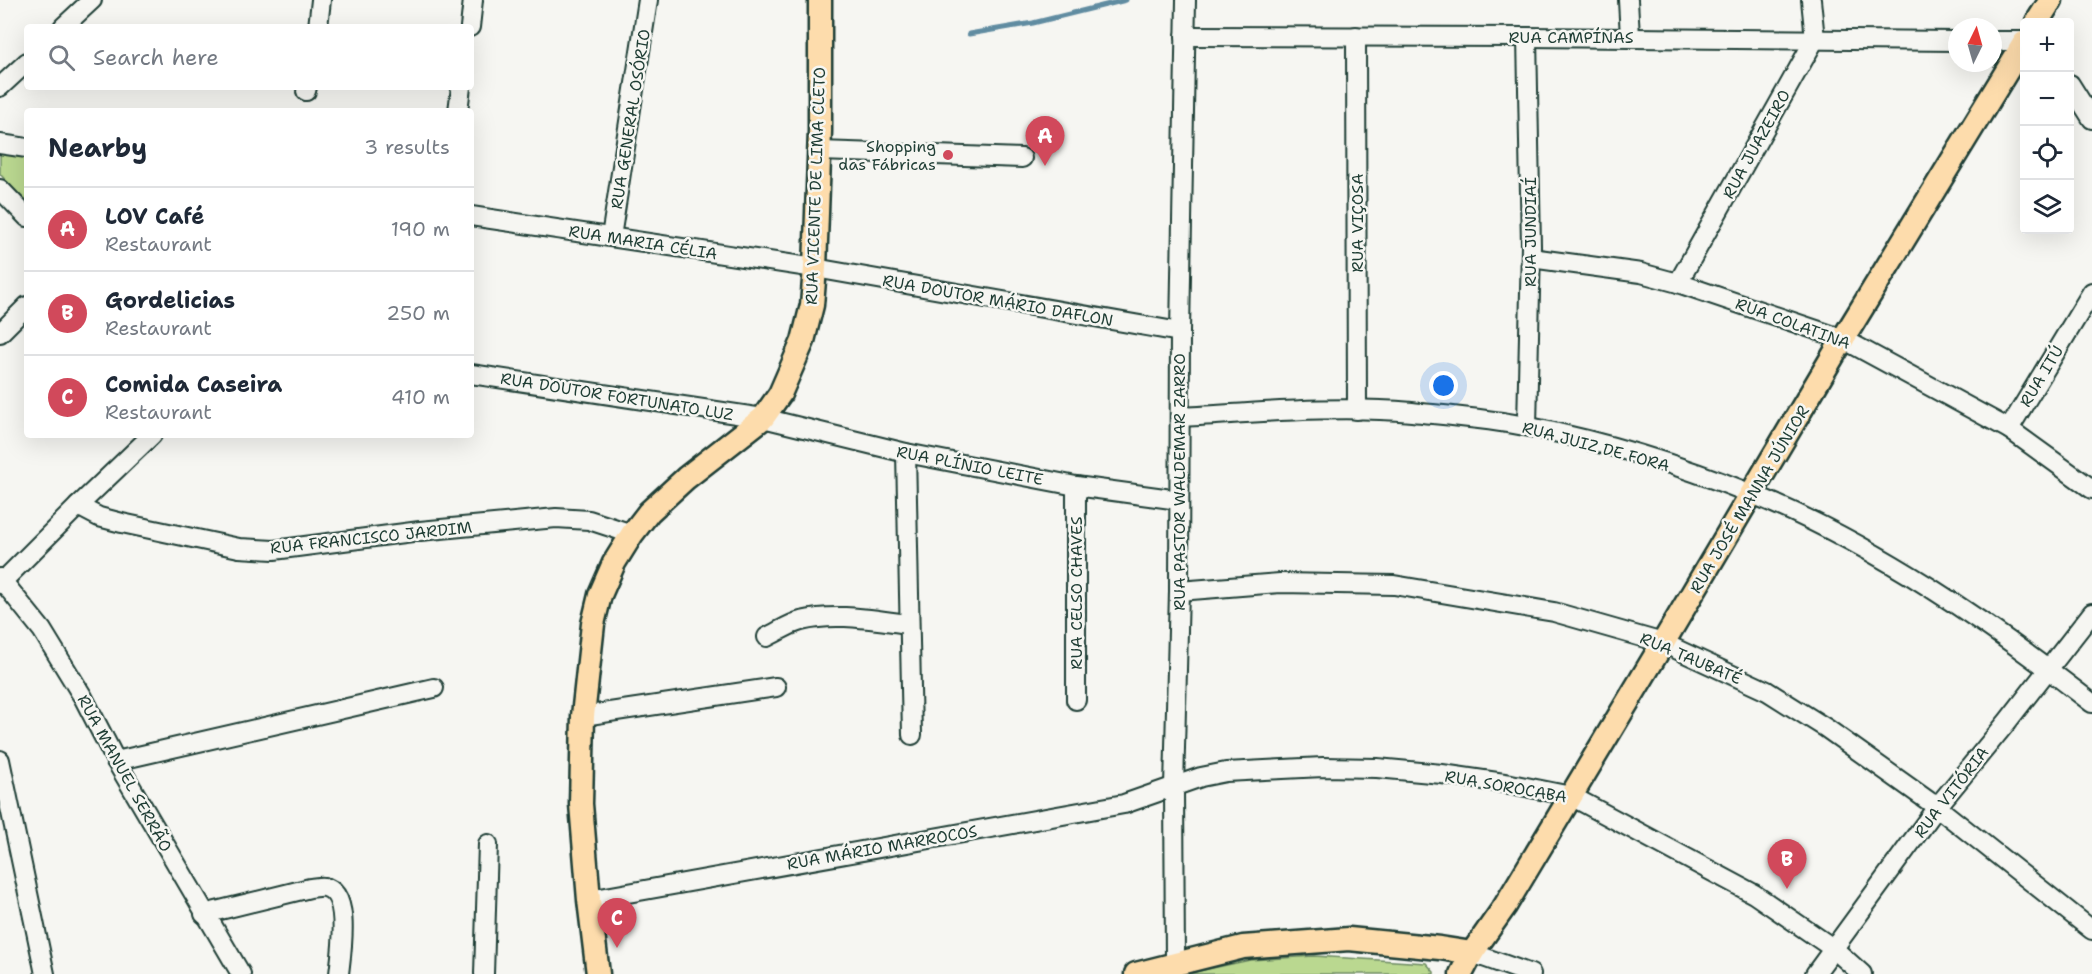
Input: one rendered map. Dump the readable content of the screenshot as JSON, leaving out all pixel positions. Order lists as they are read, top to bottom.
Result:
{
  "streets": {
    "main road": ["RUA VICENTE DE LIMA CLETO", "RUA JOSÉ MANNA JÚNIOR"],
    "street": [
      "RUA CAMPÍNAS",
      "RUA GENERAL OSÓRIO",
      "RUA JUAZEIRO",
      "RUA VIÇOSA",
      "RUA JUNDIAÍ",
      "RUA MARIA CÉLIA",
      "RUA DOUTOR MÁRIO DAFLON",
      "RUA COLATINA",
      "RUA ITÚ",
      "RUA DOUTOR FORTUNATO LUZ",
      "RUA JUIZ DE FORA",
      "RUA PLÍNIO LEITE",
      "RUA PASTOR WALDEMAR ZARRO",
      "RUA FRANCISCO JARDIM",
      "RUA CELSO CHAVES",
      "RUA TAUBATÉ",
      "RUA MANUEL SERRÃO",
      "RUA SOROCABA",
      "RUA VITÓRIA",
      "RUA MÁRIO MARROCOS"
    ]
  },
  "crossings": [
    ["RUA CAMPÍNAS", "RUA JUAZEIRO"],
    ["RUA CAMPÍNAS", "RUA VIÇOSA"],
    ["RUA CAMPÍNAS", "RUA JUNDIAÍ"],
    ["RUA CAMPÍNAS", "RUA PASTOR WALDEMAR ZARRO"],
    ["RUA GENERAL OSÓRIO", "RUA MARIA CÉLIA"],
    ["RUA JUAZEIRO", "RUA COLATINA"],
    ["RUA VICENTE DE LIMA CLETO", "RUA MARIA CÉLIA"],
    ["RUA VICENTE DE LIMA CLETO", "RUA DOUTOR MÁRIO DAFLON"],
    ["RUA VICENTE DE LIMA CLETO", "RUA DOUTOR FORTUNATO LUZ"],
    ["RUA VICENTE DE LIMA CLETO", "RUA PLÍNIO LEITE"],
    ["RUA VICENTE DE LIMA CLETO", "RUA FRANCISCO JARDIM"],
    ["RUA VICENTE DE LIMA CLETO", "RUA MÁRIO MARROCOS"],
    ["RUA VIÇOSA", "RUA JUIZ DE FORA"],
    ["RUA JUNDIAÍ", "RUA COLATINA"],
    ["RUA JUNDIAÍ", "RUA JUIZ DE FORA"],
    ["RUA MARIA CÉLIA", "RUA DOUTOR MÁRIO DAFLON"],
    ["RUA DOUTOR MÁRIO DAFLON", "RUA PASTOR WALDEMAR ZARRO"],
    ["RUA COLATINA", "RUA ITÚ"],
    ["RUA COLATINA", "RUA JOSÉ MANNA JÚNIOR"],
    ["RUA DOUTOR FORTUNATO LUZ", "RUA PLÍNIO LEITE"],
    ["RUA JUIZ DE FORA", "RUA PASTOR WALDEMAR ZARRO"],
    ["RUA JUIZ DE FORA", "RUA JOSÉ MANNA JÚNIOR"],
    ["RUA JUIZ DE FORA", "RUA VITÓRIA"],
    ["RUA PLÍNIO LEITE", "RUA PASTOR WALDEMAR ZARRO"],
    ["RUA PLÍNIO LEITE", "RUA CELSO CHAVES"],
    ["RUA PASTOR WALDEMAR ZARRO", "RUA TAUBATÉ"],
    ["RUA PASTOR WALDEMAR ZARRO", "RUA SOROCABA"],
    ["RUA PASTOR WALDEMAR ZARRO", "RUA MÁRIO MARROCOS"],
    ["RUA JOSÉ MANNA JÚNIOR", "RUA TAUBATÉ"],
    ["RUA JOSÉ MANNA JÚNIOR", "RUA SOROCABA"],
    ["RUA TAUBATÉ", "RUA VITÓRIA"],
    ["RUA SOROCABA", "RUA VITÓRIA"],
    ["RUA SOROCABA", "RUA MÁRIO MARROCOS"]
  ],
  "places": ["Shopping das Fábricas"],
  "north": "top",
  "page": {
    "map_buttons": ["+", "−"],
    "search": "Search here",
    "heading": ["Nearby", "3 results"],
    "pins": ["A", "B", "C"],
    "list": [
      {
        "mark": "A",
        "name": "LOV Café",
        "note": "Restaurant",
        "value": "190 m"
      },
      {
        "mark": "B",
        "name": "Gordelicias",
        "note": "Restaurant",
        "value": "250 m"
      },
      {
        "mark": "C",
        "name": "Comida Caseira",
        "note": "Restaurant",
        "value": "410 m"
      }
    ]
  }
}
